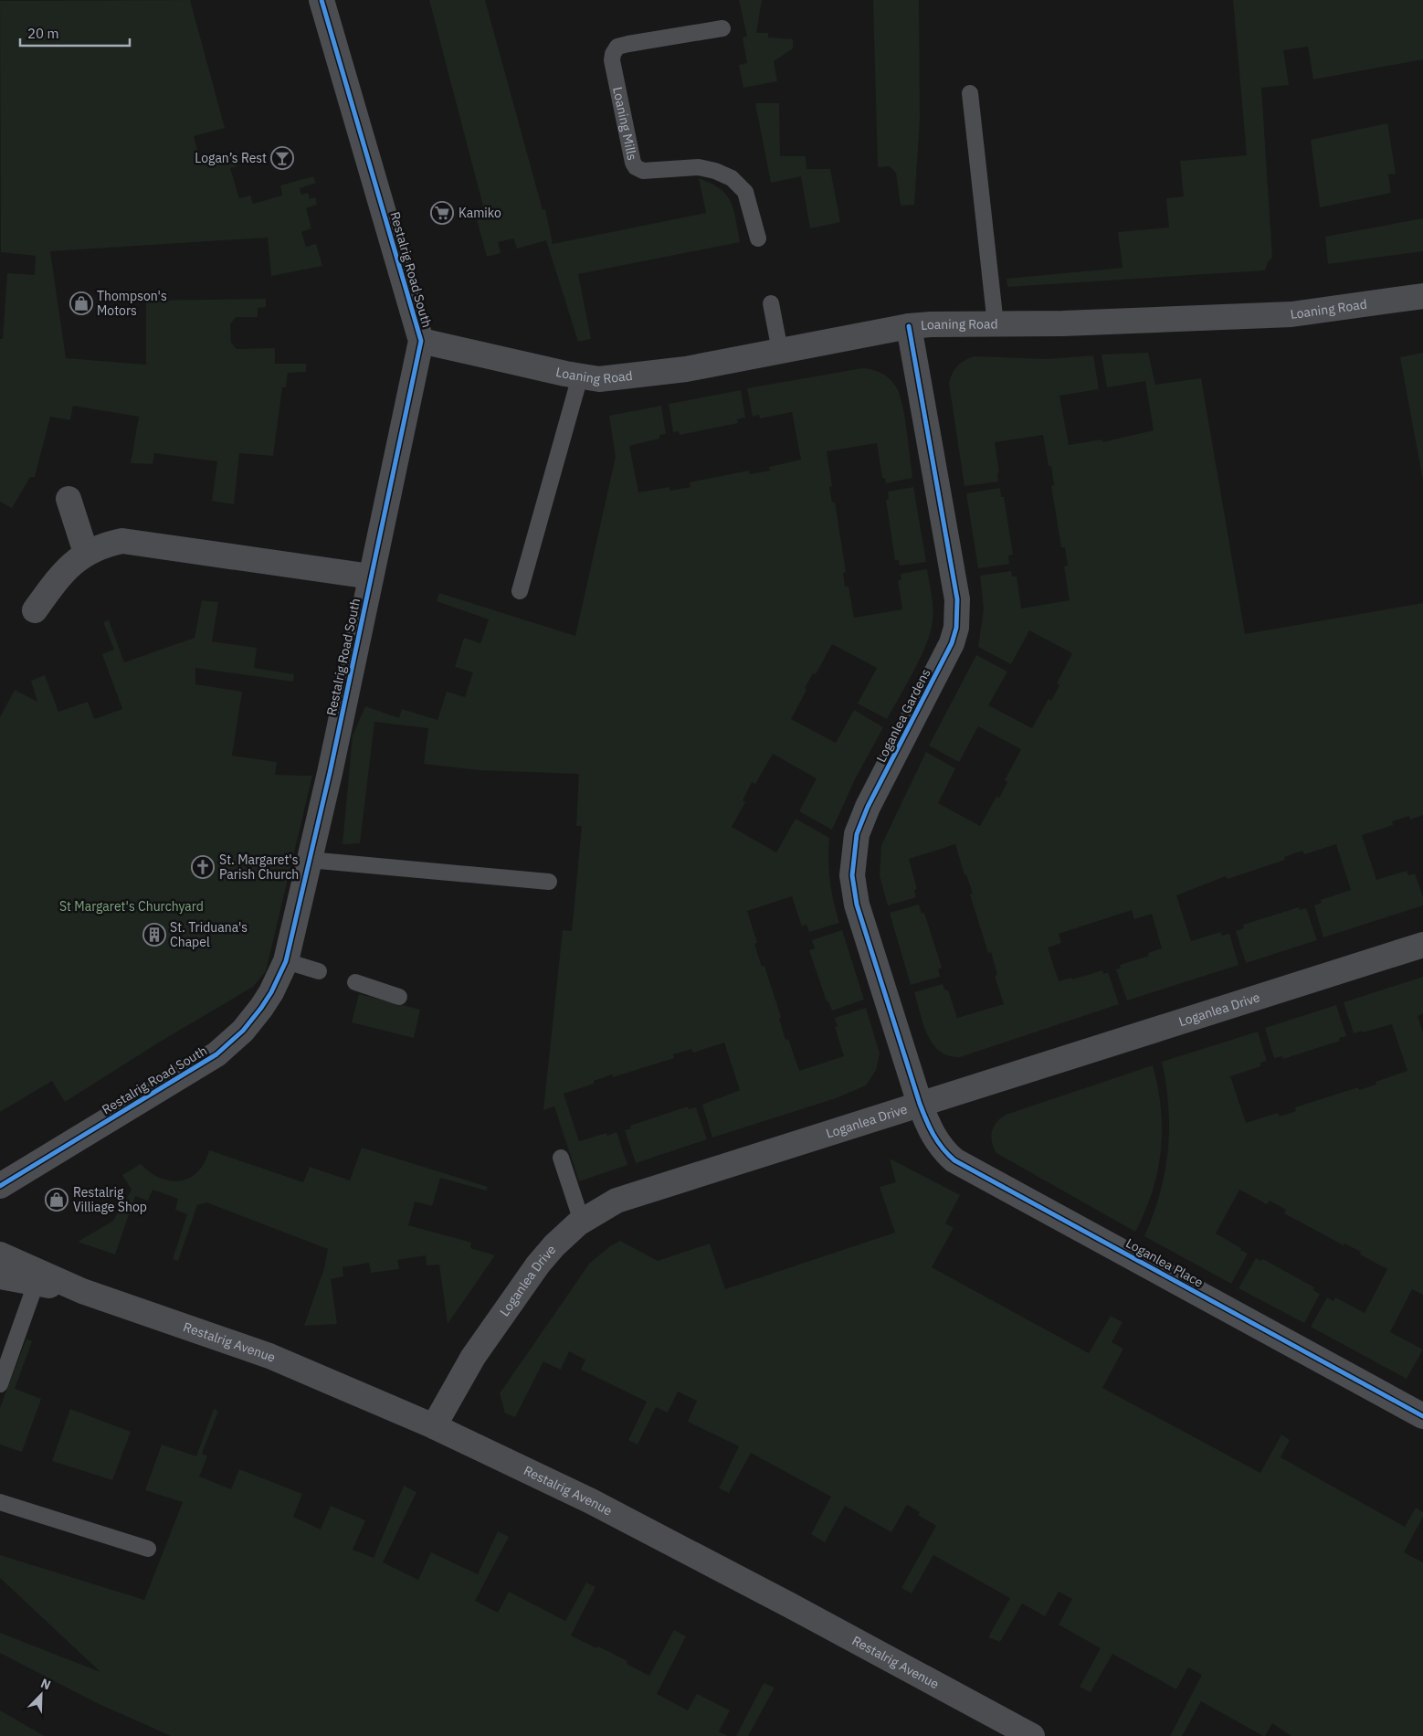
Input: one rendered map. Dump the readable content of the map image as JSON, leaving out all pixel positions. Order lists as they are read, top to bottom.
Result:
{
  "streets": {
    "street": [
      "Restalrig Road South",
      "Loaning Road",
      "Loganlea Gardens",
      "Loganlea Drive",
      "Loganlea Place",
      "Restalrig Avenue"
    ],
    "lane": ["Loaning Mills"]
  },
  "crossings": [
    ["Restalrig Road South", "Loaning Road"],
    ["Loaning Road", "Loganlea Gardens"],
    ["Loganlea Gardens", "Loganlea Drive"],
    ["Loganlea Gardens", "Loganlea Place"],
    ["Loganlea Drive", "Loganlea Place"],
    ["Loganlea Drive", "Restalrig Avenue"]
  ],
  "parks": ["St Margaret's Churchyard"],
  "places": {
    "bar": ["Logan’s Rest"],
    "supermarket": ["Kamiko"],
    "shop": ["Thompson's Motors", "Restalrig Villiage Shop"],
    "church": ["St. Margaret's Parish Church"],
    "building": ["St. Triduana's Chapel"]
  },
  "scale_bar": "20 m",
  "north": "top right"
}
